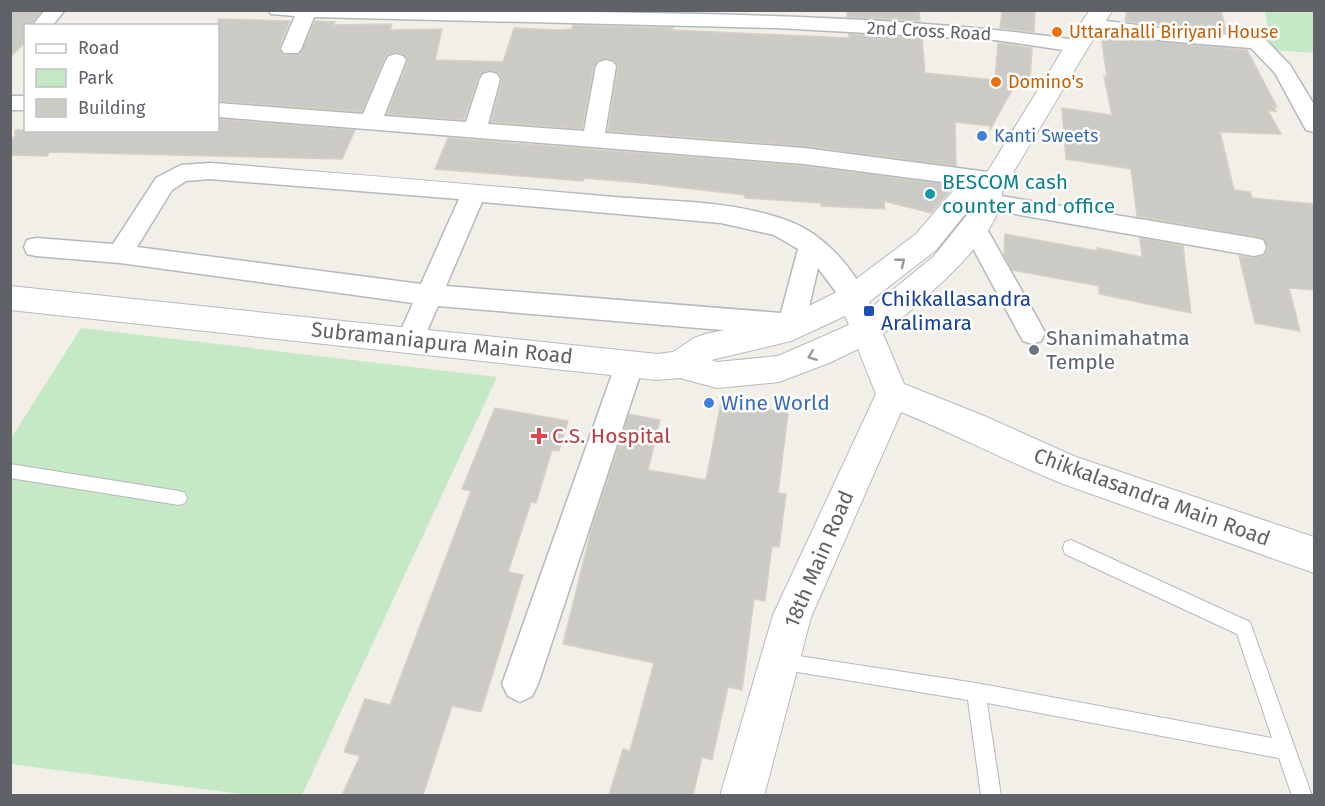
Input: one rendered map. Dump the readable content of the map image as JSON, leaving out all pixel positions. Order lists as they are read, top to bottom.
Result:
{
  "streets": {
    "main road": ["Subramaniapura Main Road", "Chikkalasandra Main Road", "18th Main Road"],
    "street": ["2nd Cross Road"]
  },
  "crossings": [
    ["2nd Cross Road", "Subramaniapura Main Road"],
    ["Chikkalasandra Main Road", "18th Main Road"]
  ],
  "places": {
    "other": [
      "Uttarahalli Biriyani House",
      "Domino's",
      "Kanti Sweets",
      "BESCOM cash counter and office",
      "Shanimahatma Temple",
      "Wine World"
    ],
    "transit": ["Chikkallasandra Aralimara"],
    "health": ["C.S. Hospital"]
  },
  "legend": ["Road", "Park", "Building"]
}
